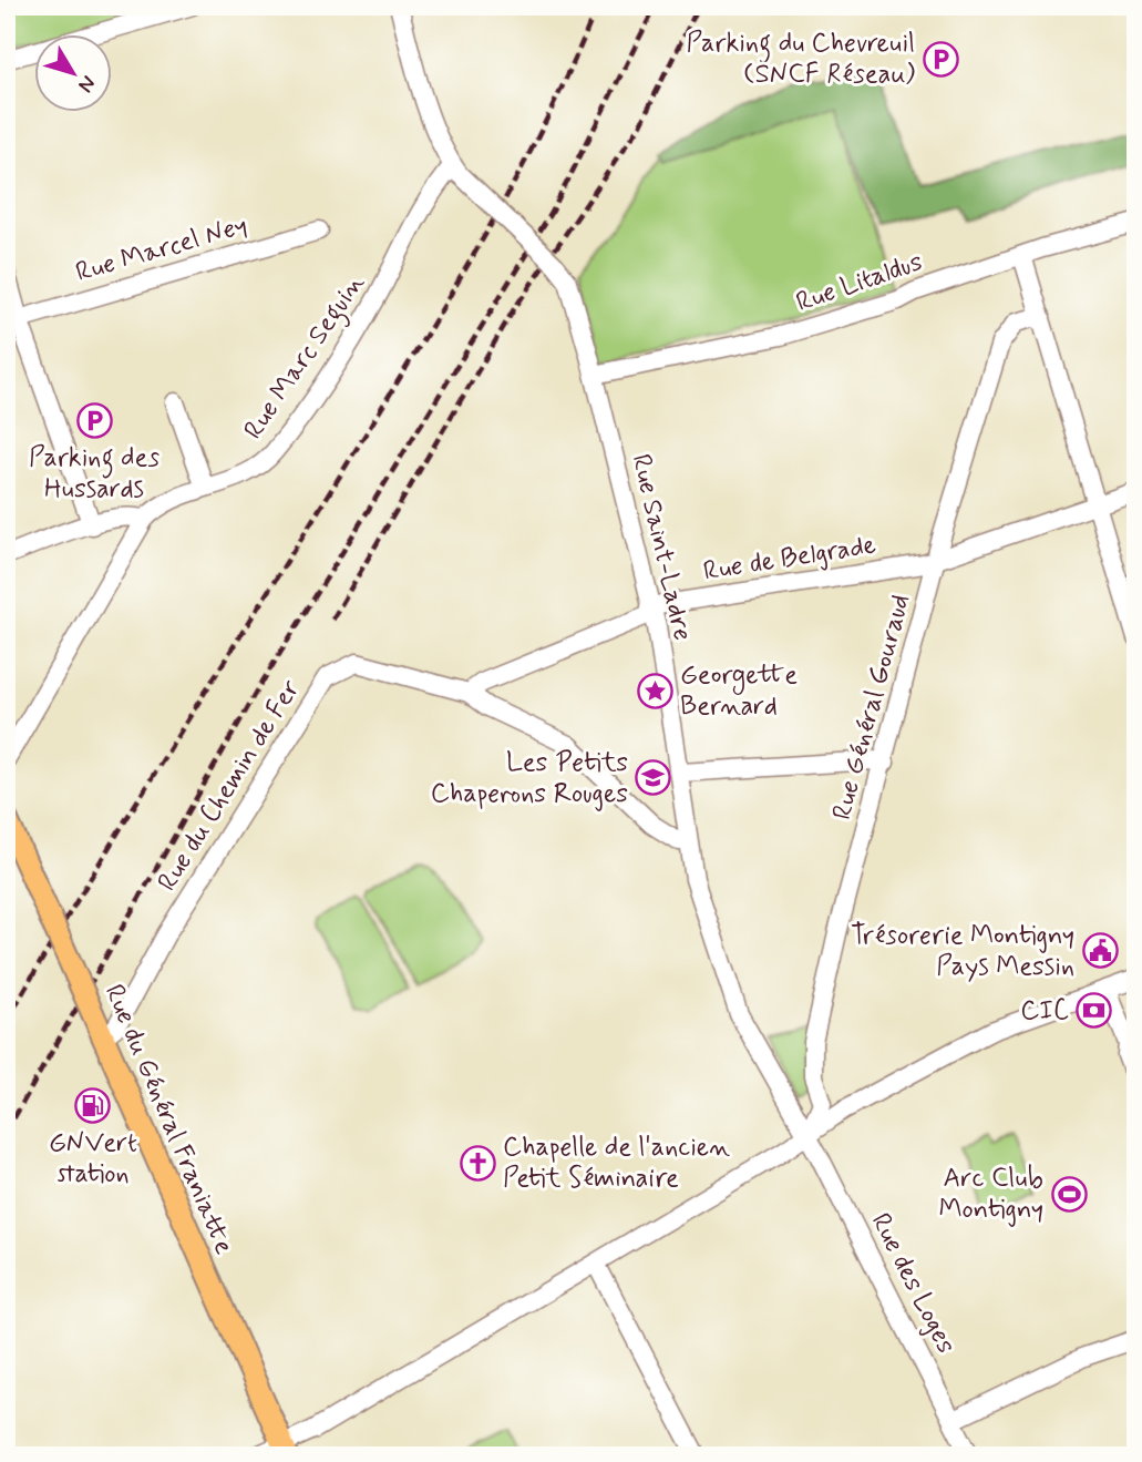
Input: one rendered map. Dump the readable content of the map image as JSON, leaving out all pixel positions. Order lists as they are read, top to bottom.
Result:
{
  "streets": {
    "main road": ["Rue du Général Franiatte"],
    "street": [
      "Rue Marcel Ney",
      "Rue Litaldus",
      "Rue Marc Seguin",
      "Rue Saint-Ladre",
      "Rue de Belgrade",
      "Rue Général Gouraud",
      "Rue du Chemin de Fer",
      "Rue des Loges"
    ]
  },
  "crossings": [
    ["Rue Litaldus", "Rue Saint-Ladre"],
    ["Rue Marc Seguin", "Rue Saint-Ladre"],
    ["Rue Saint-Ladre", "Rue de Belgrade"],
    ["Rue Saint-Ladre", "Rue Général Gouraud"],
    ["Rue Saint-Ladre", "Rue du Chemin de Fer"],
    ["Rue Saint-Ladre", "Rue des Loges"],
    ["Rue de Belgrade", "Rue Général Gouraud"],
    ["Rue de Belgrade", "Rue du Chemin de Fer"],
    ["Rue Général Gouraud", "Rue des Loges"],
    ["Rue du Chemin de Fer", "Rue du Général Franiatte"]
  ],
  "places": {
    "parking": ["Parking du Chevreuil (SNCF Réseau)", "Parking des Hussards"],
    "place": ["Georgette Bernard"],
    "school or university": ["Les Petits Chaperons Rouges"],
    "public building": ["Trésorerie Montigny Pays Messin"],
    "bank": ["CIC"],
    "fuel station": ["GNVert station"],
    "church": ["Chapelle de l'ancien Petit Séminaire"],
    "sports": ["Arc Club Montigny"]
  },
  "north": "bottom right"
}
